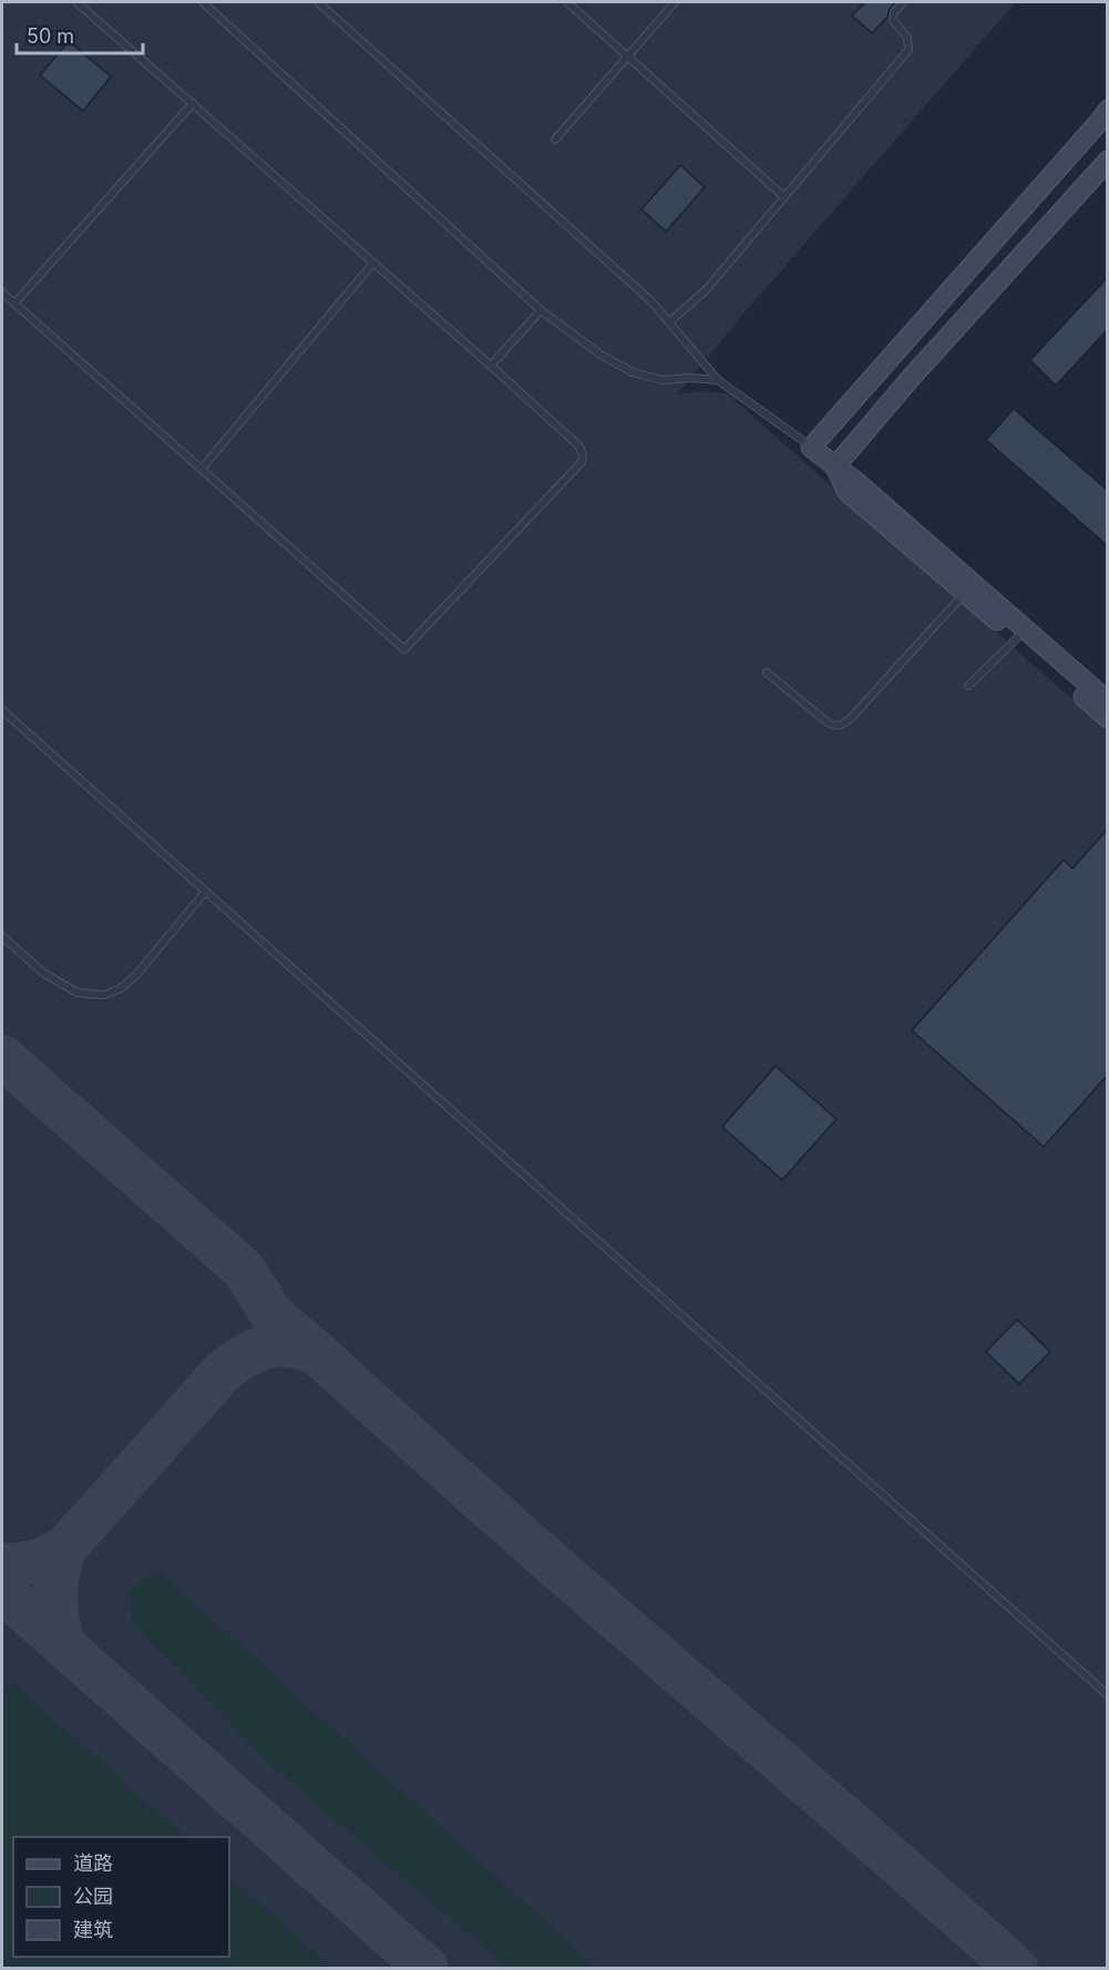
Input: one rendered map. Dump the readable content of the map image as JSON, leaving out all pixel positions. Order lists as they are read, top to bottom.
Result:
{
  "legend": ["道路", "公园", "建筑"],
  "scale_bar": "50 m"
}
